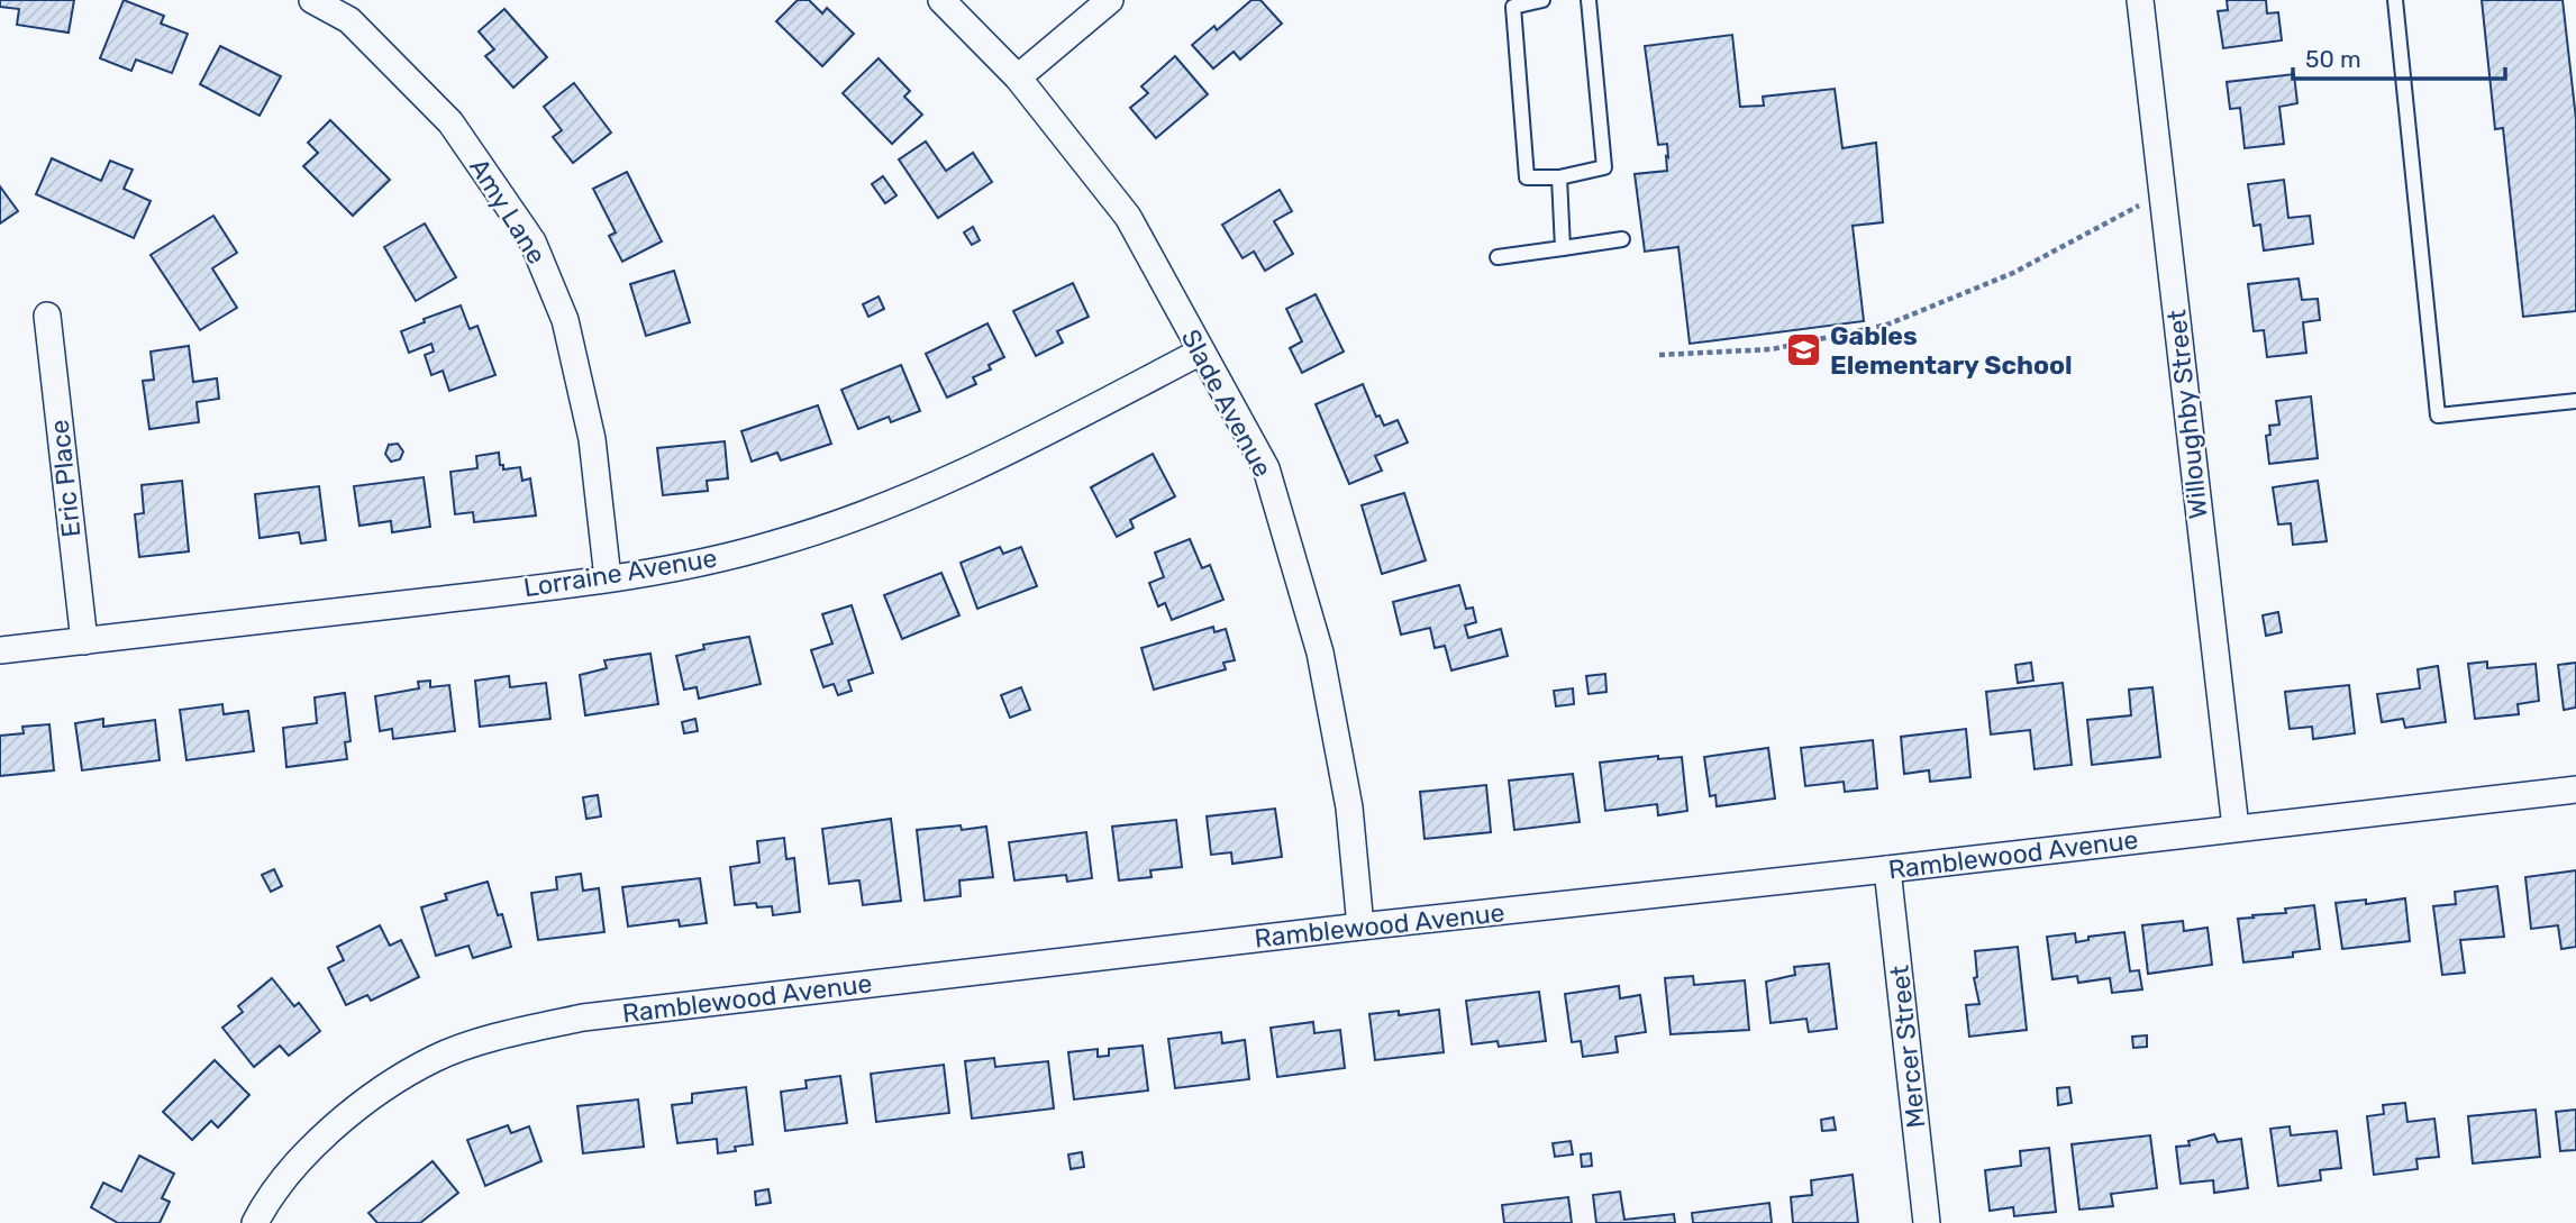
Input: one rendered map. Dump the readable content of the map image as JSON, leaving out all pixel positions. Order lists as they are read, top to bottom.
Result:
{
  "streets": {
    "street": [
      "Amy Lane",
      "Slade Avenue",
      "Willoughby Street",
      "Eric Place",
      "Lorraine Avenue",
      "Ramblewood Avenue",
      "Mercer Street"
    ]
  },
  "crossings": [
    ["Amy Lane", "Lorraine Avenue"],
    ["Slade Avenue", "Lorraine Avenue"],
    ["Slade Avenue", "Ramblewood Avenue"],
    ["Willoughby Street", "Ramblewood Avenue"],
    ["Eric Place", "Lorraine Avenue"],
    ["Ramblewood Avenue", "Mercer Street"]
  ],
  "places": {
    "school or university": ["Gables Elementary School"]
  },
  "scale_bar": "50 m"
}
